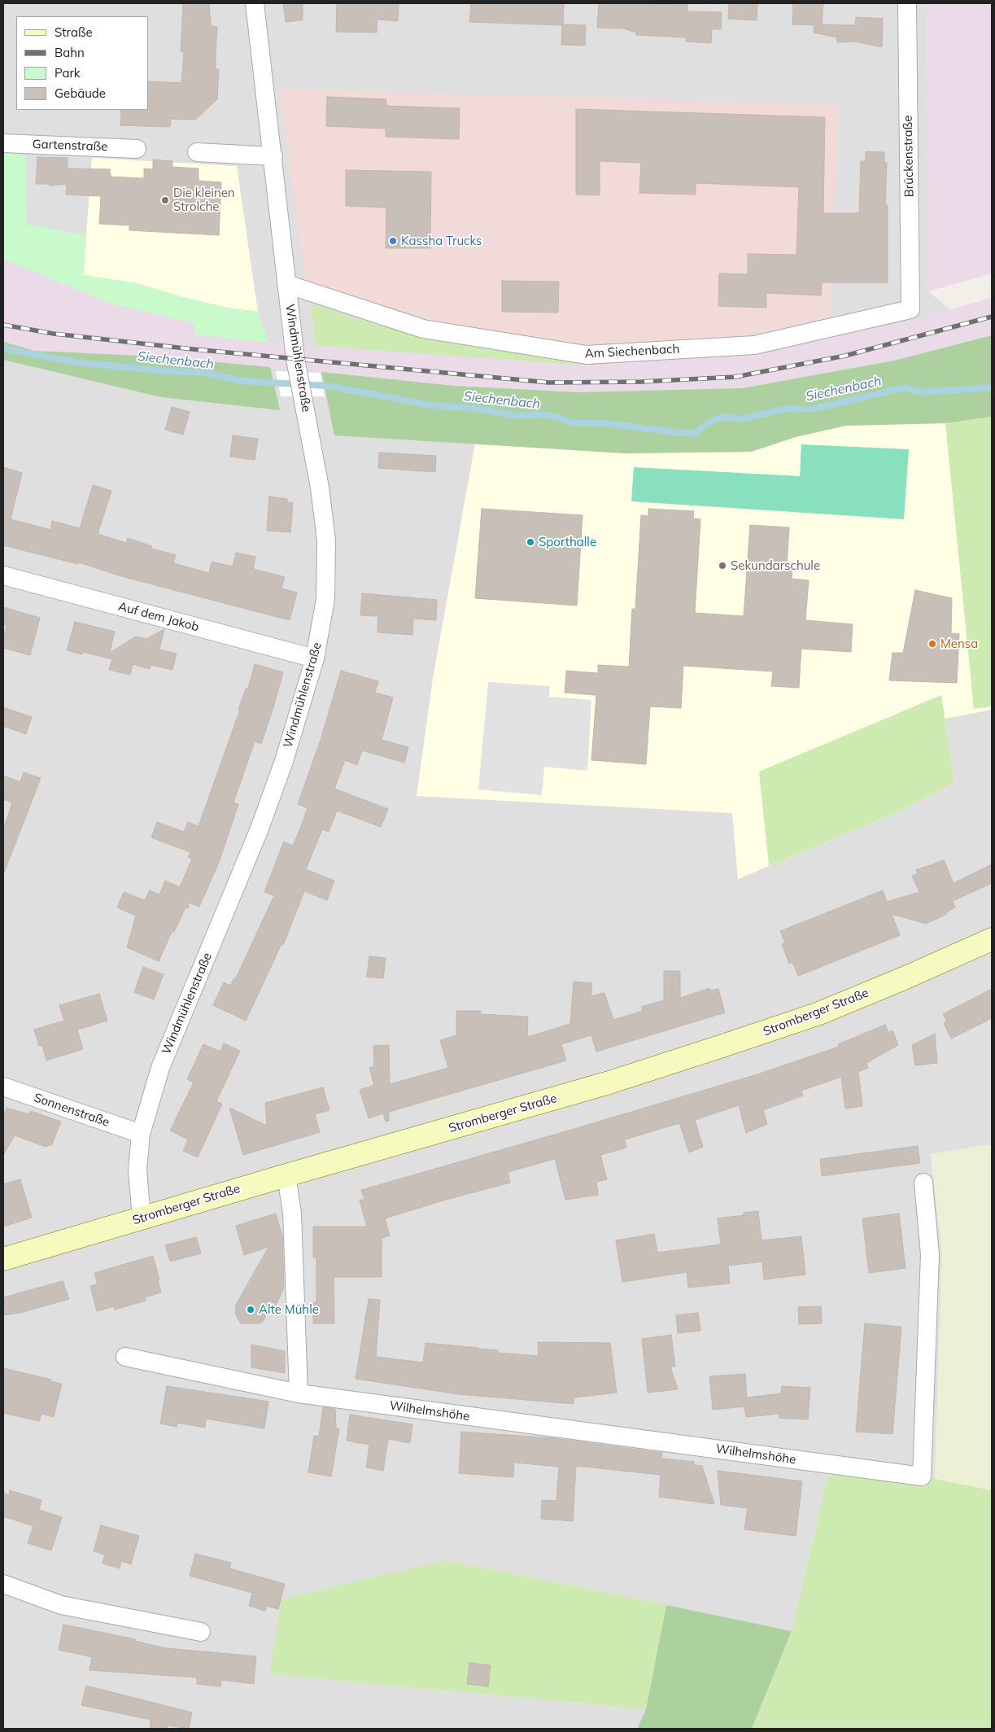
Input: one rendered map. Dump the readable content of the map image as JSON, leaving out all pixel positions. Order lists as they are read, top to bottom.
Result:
{
  "streets": {
    "main road": ["Stromberger Straße"],
    "street": [
      "Gartenstraße",
      "Brückenstraße",
      "Am Siechenbach",
      "Windmühlenstraße",
      "Auf dem Jakob",
      "Sonnenstraße",
      "Wilhelmshöhe"
    ]
  },
  "crossings": [
    ["Brückenstraße", "Am Siechenbach"],
    ["Am Siechenbach", "Windmühlenstraße"],
    ["Windmühlenstraße", "Auf dem Jakob"],
    ["Windmühlenstraße", "Stromberger Straße"],
    ["Windmühlenstraße", "Sonnenstraße"]
  ],
  "water": ["Siechenbach"],
  "places": [
    "Die kleinen Strolche",
    "Kassha Trucks",
    "Sporthalle",
    "Sekundarschule",
    "Mensa",
    "Alte Mühle"
  ],
  "legend": [
    "Straße",
    "Bahn",
    "Park",
    "Gebäude"
  ]
}
